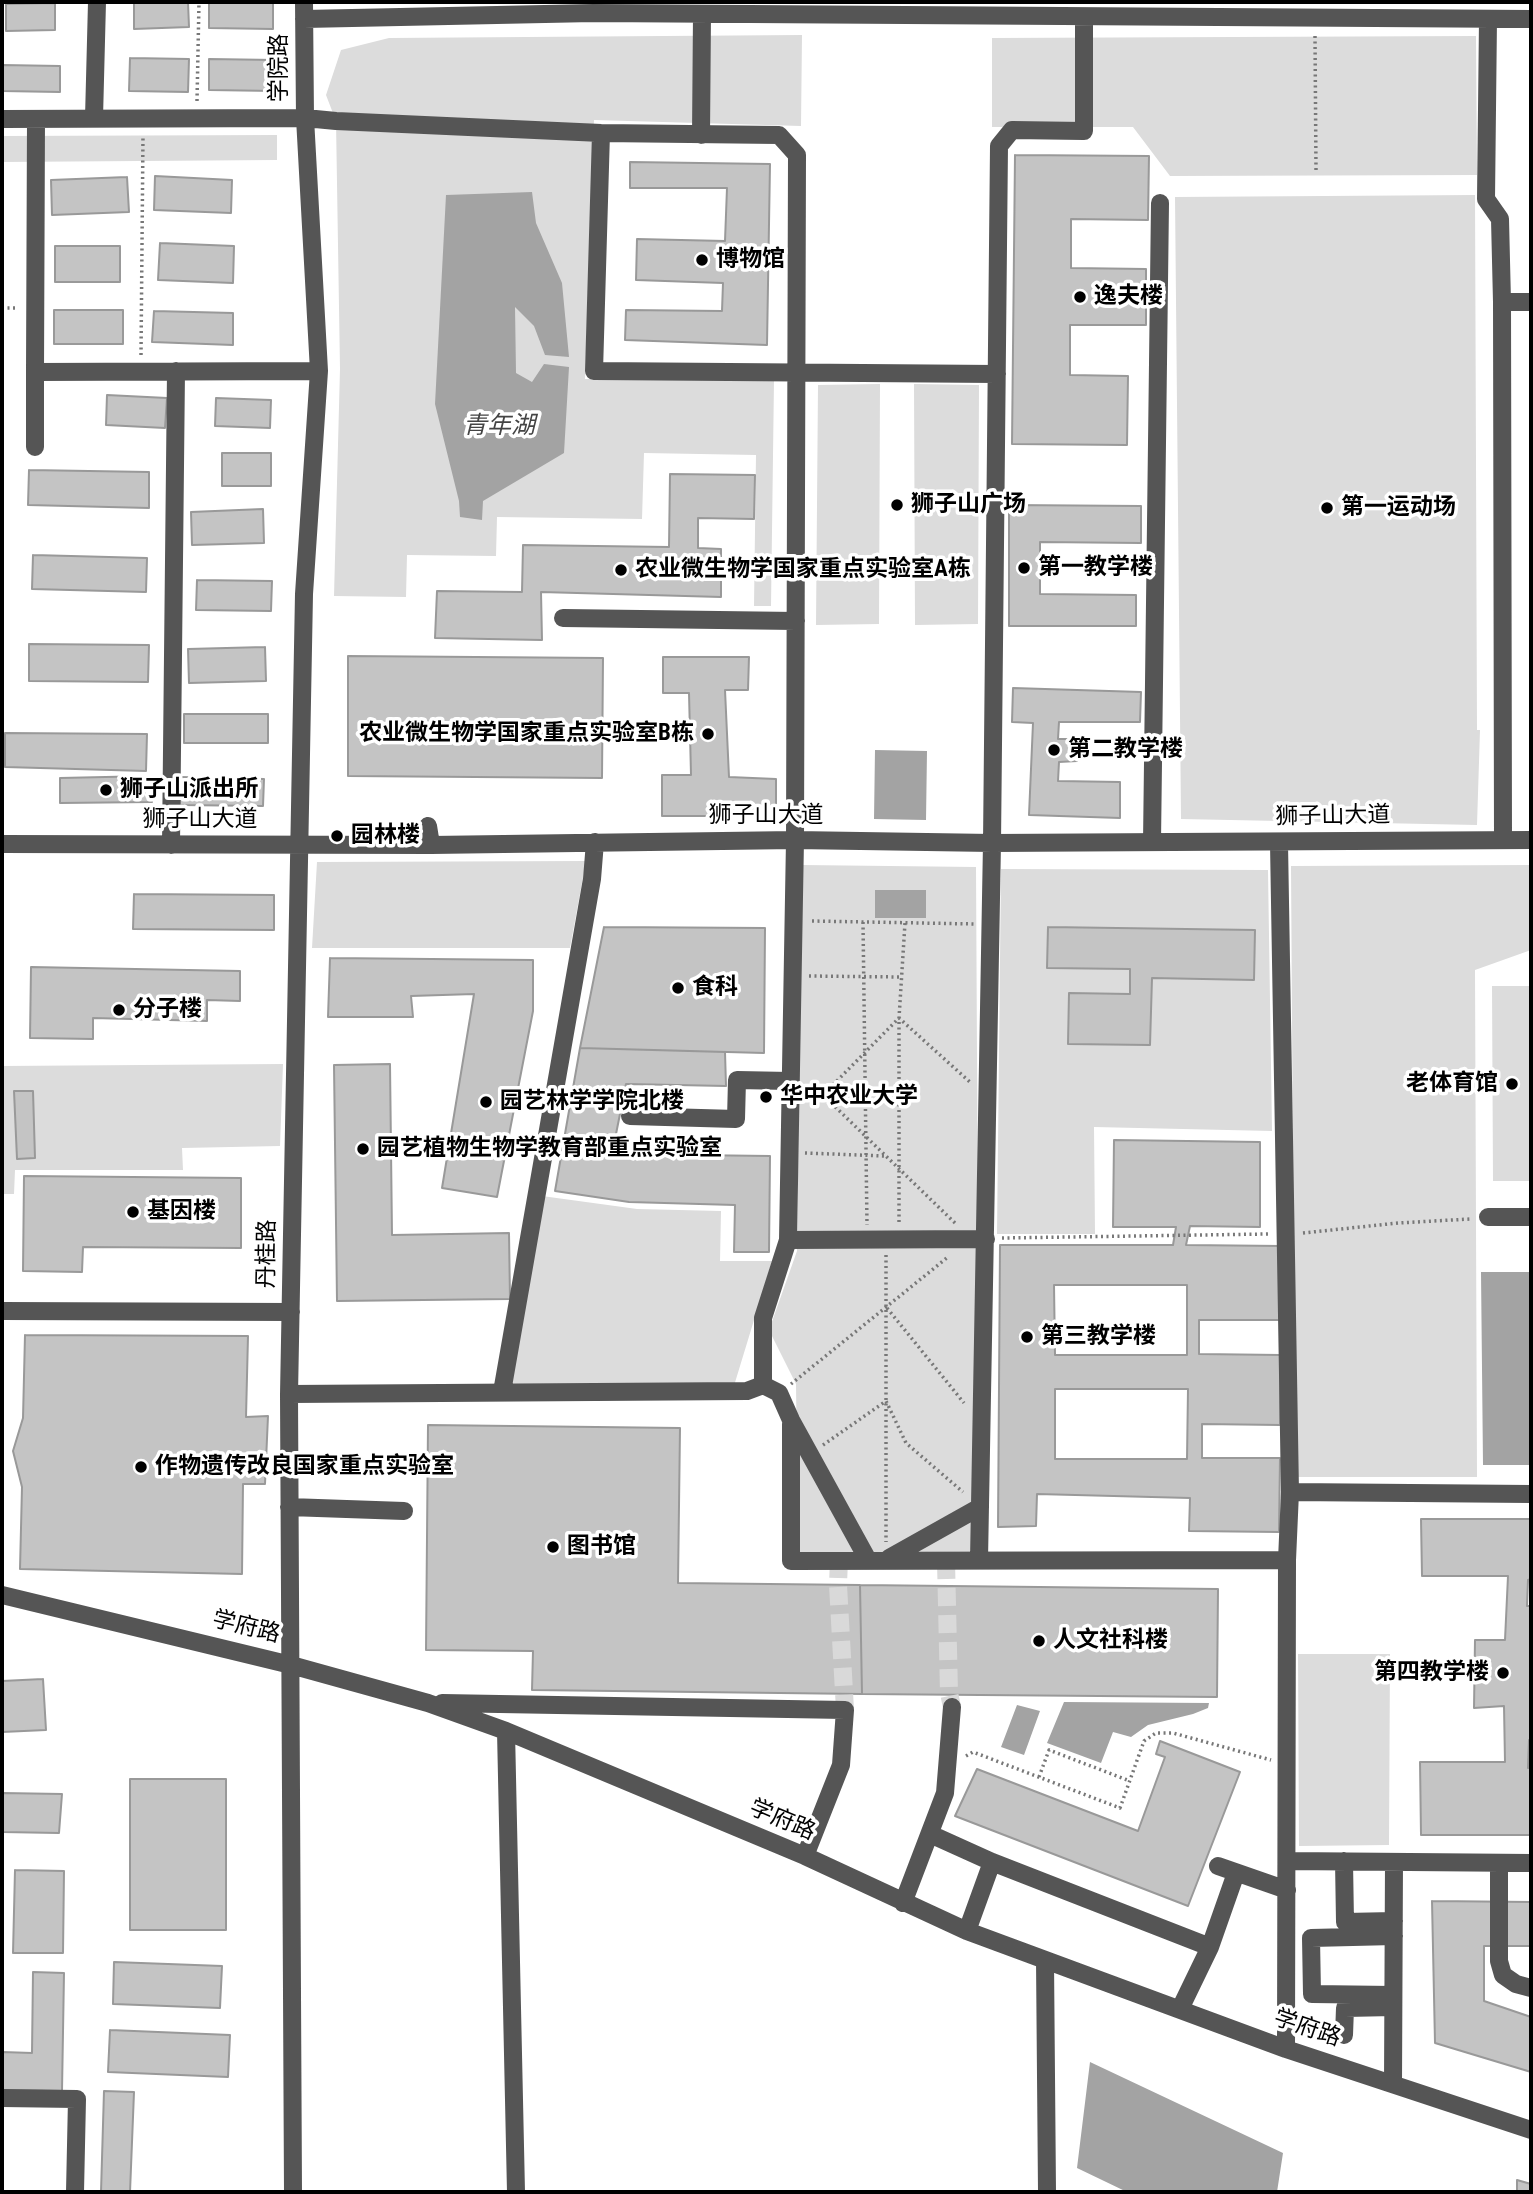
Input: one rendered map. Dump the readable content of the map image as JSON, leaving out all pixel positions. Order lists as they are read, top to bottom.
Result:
{
  "streets": {
    "street": [
      "学院路",
      "狮子山大道",
      "丹桂路",
      "学府路"
    ]
  },
  "crossings": [
    ["学院路", "丹桂路"],
    ["狮子山大道", "丹桂路"],
    ["丹桂路", "学府路"]
  ],
  "water": ["青年湖"],
  "places": [
    "博物馆",
    "逸夫楼",
    "狮子山广场",
    "第一运动场",
    "第一教学楼",
    "农业微生物学国家重点实验室A栋",
    "农业微生物学国家重点实验室B栋",
    "第二教学楼",
    "狮子山派出所",
    "园林楼",
    "食科",
    "分子楼",
    "老体育馆",
    "华中农业大学",
    "园艺林学学院北楼",
    "园艺植物生物学教育部重点实验室",
    "基因楼",
    "第三教学楼",
    "作物遗传改良国家重点实验室",
    "图书馆",
    "人文社科楼",
    "第四教学楼"
  ]
}
